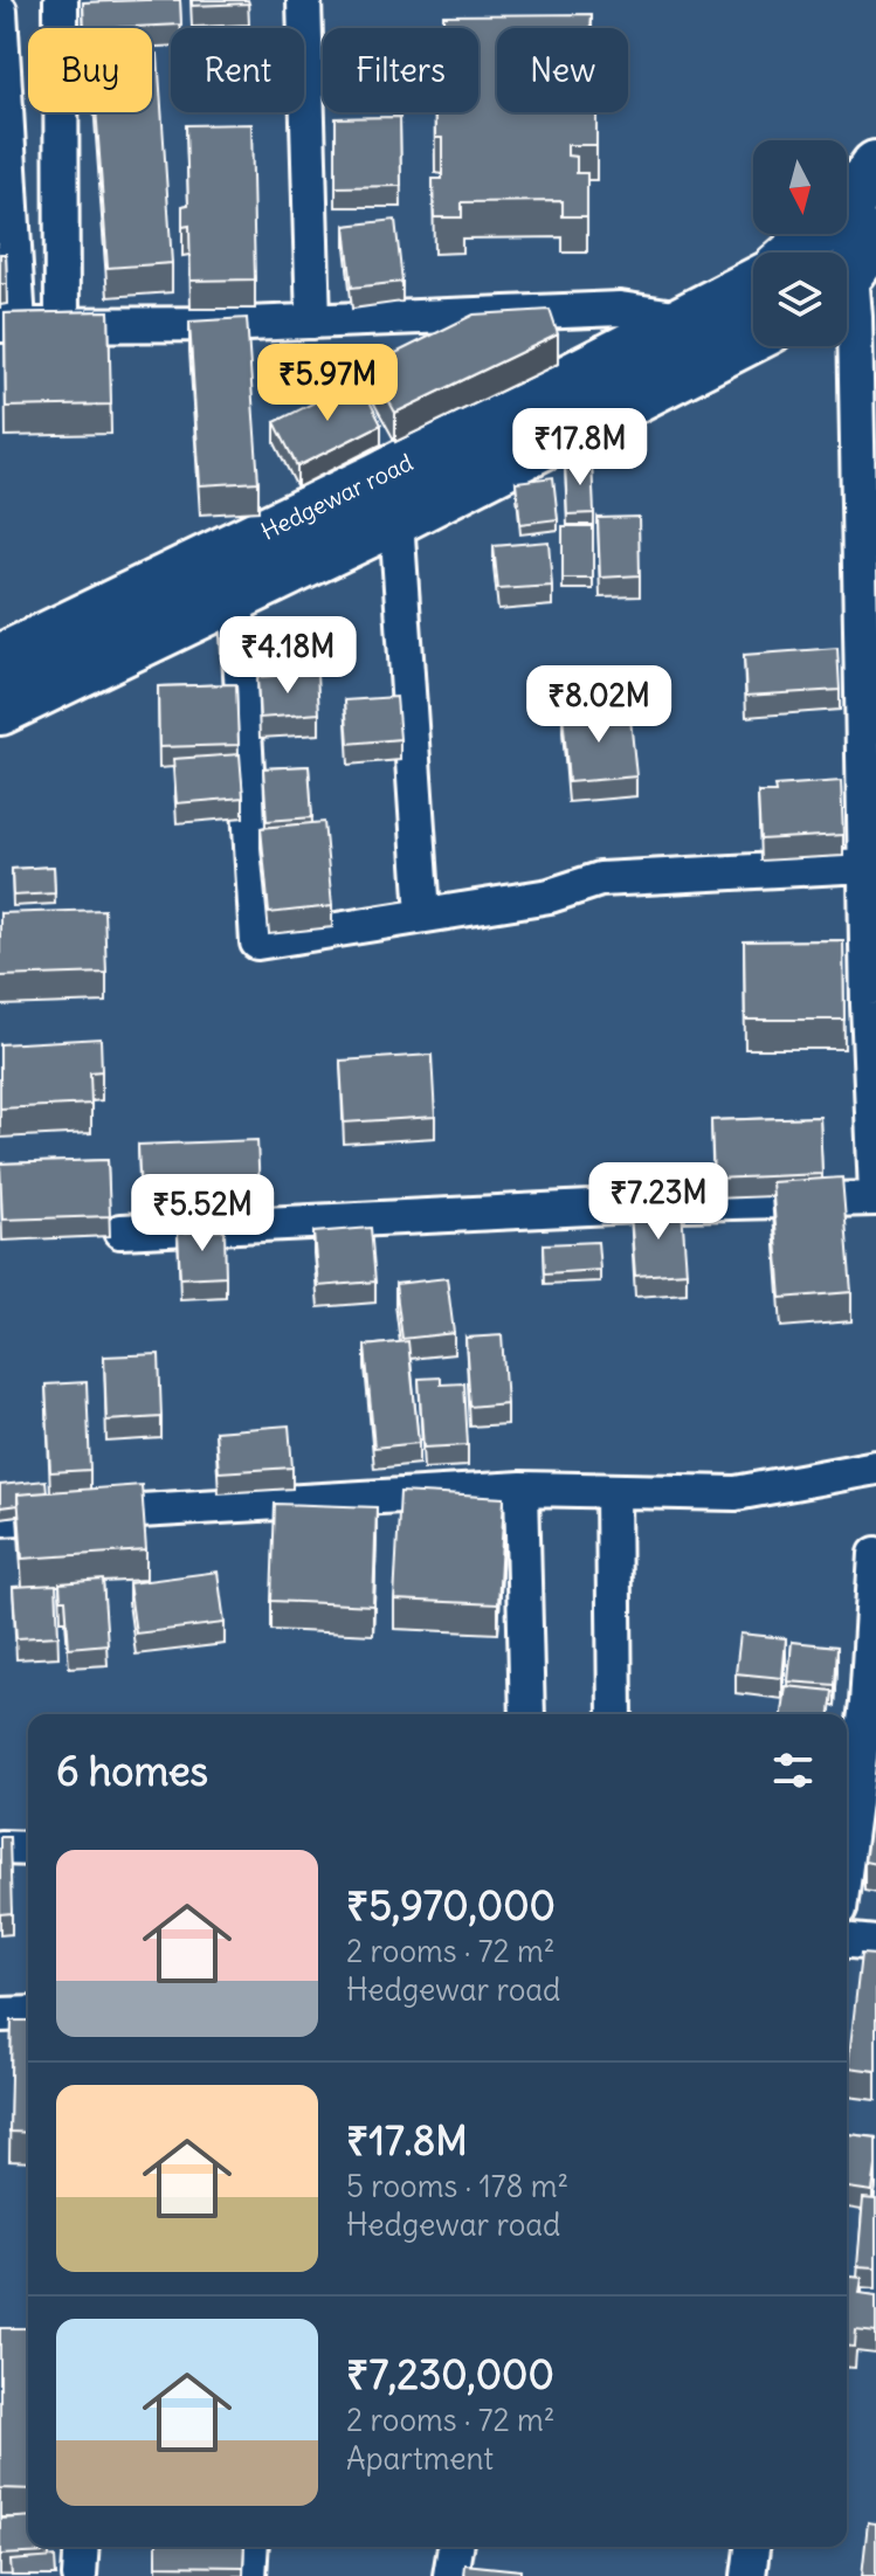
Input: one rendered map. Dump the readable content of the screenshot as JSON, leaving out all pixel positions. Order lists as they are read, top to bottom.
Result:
{
  "streets": {
    "main road": ["Hedgewar road"]
  },
  "north": "bottom",
  "page": {
    "chip": [
      "Buy",
      "Rent",
      "Filters",
      "New"
    ],
    "price": [
      "₹5.97M",
      "₹17.8M",
      "₹4.18M",
      "₹8.02M",
      "₹7.23M",
      "₹5.52M"
    ],
    "heading": "6 homes",
    "list": [
      {
        "name": "₹5,970,000",
        "note": "2 rooms · 72 m² · Hedgewar road"
      },
      {
        "name": "₹17.8M",
        "note": "5 rooms · 178 m² · Hedgewar road"
      },
      {
        "name": "₹7,230,000",
        "note": "2 rooms · 72 m² · Apartment"
      }
    ]
  }
}
